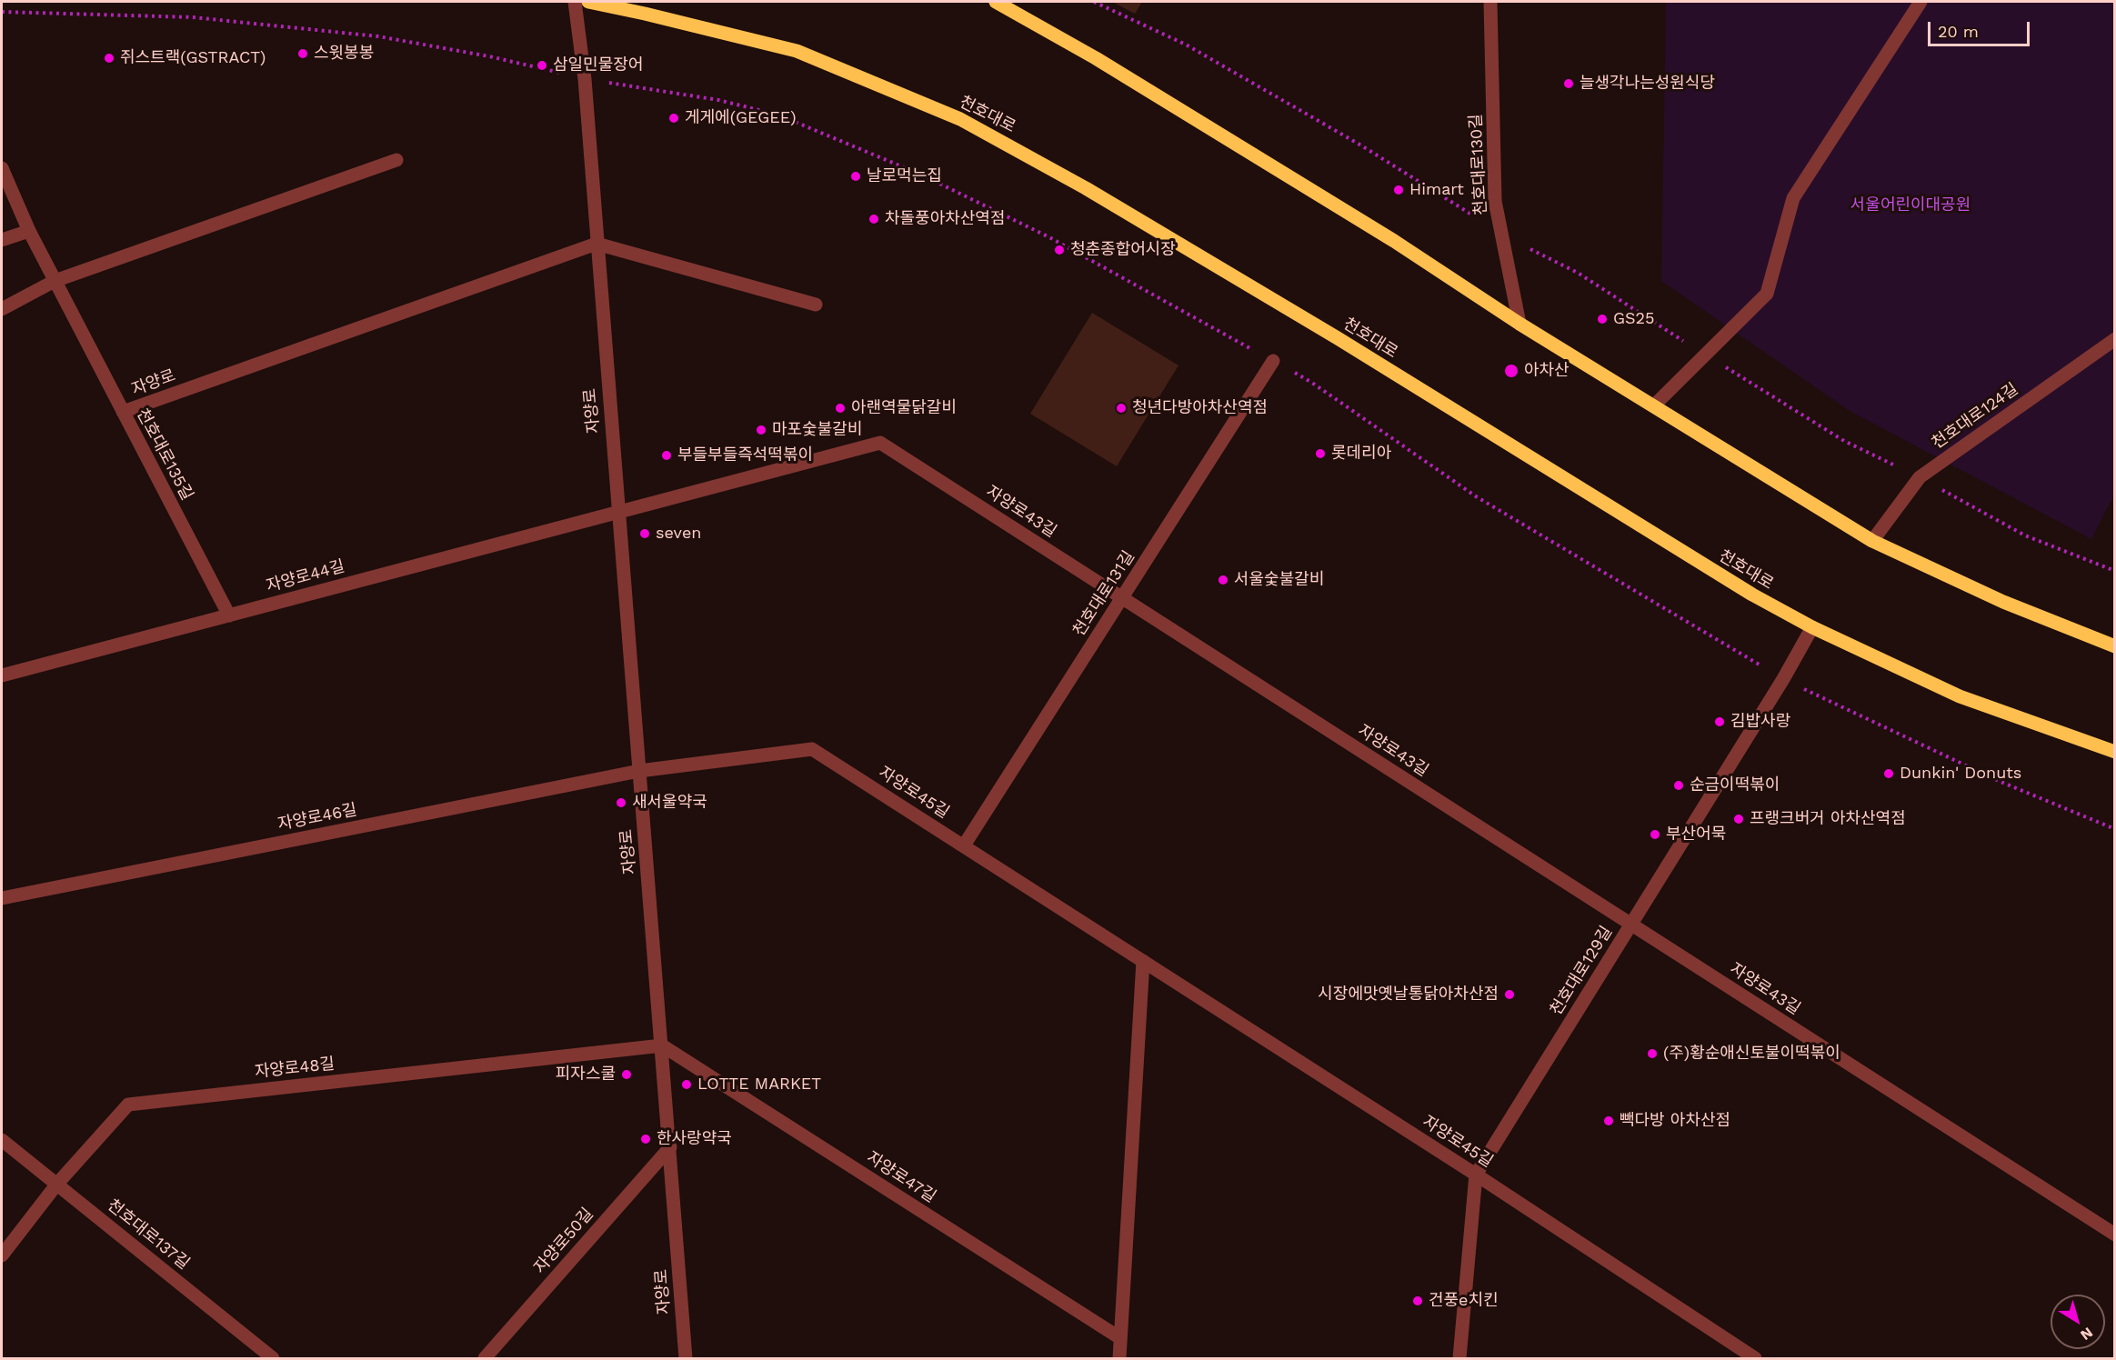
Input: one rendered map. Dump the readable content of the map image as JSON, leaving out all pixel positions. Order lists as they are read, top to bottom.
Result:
{
  "streets": {
    "main road": ["천호대로"],
    "street": [
      "천호대로130길",
      "자양로",
      "천호대로124길",
      "천호대로135길",
      "자양로43길",
      "자양로44길",
      "천호대로131길",
      "자양로45길",
      "자양로46길",
      "천호대로129길",
      "자양로48길",
      "자양로47길",
      "천호대로137길",
      "자양로50길"
    ]
  },
  "crossings": [
    ["천호대로", "천호대로129길"],
    ["자양로", "천호대로135길"],
    ["자양로", "자양로43길"],
    ["자양로", "자양로44길"],
    ["자양로", "자양로45길"],
    ["자양로", "자양로46길"],
    ["자양로", "자양로48길"],
    ["자양로", "자양로47길"],
    ["자양로", "자양로50길"],
    ["천호대로135길", "자양로44길"],
    ["자양로43길", "자양로44길"],
    ["자양로43길", "천호대로131길"],
    ["자양로43길", "천호대로129길"],
    ["천호대로131길", "자양로45길"],
    ["자양로45길", "자양로46길"],
    ["자양로45길", "천호대로129길"],
    ["자양로48길", "자양로47길"],
    ["자양로48길", "천호대로137길"]
  ],
  "parks": ["서울어린이대공원"],
  "places": [
    "스윗봉봉",
    "쥐스트랙(GSTRACT)",
    "삼일민물장어",
    "늘생각나는성원식당",
    "게게에(GEGEE)",
    "날로먹는집",
    "Himart",
    "차돌풍아차산역점",
    "청춘종합어시장",
    "GS25",
    "아차산",
    "아랜역물닭갈비",
    "청년다방아차산역점",
    "마포숯불갈비",
    "롯데리아",
    "부들부들즉석떡볶이",
    "seven",
    "서울숯불갈비",
    "김밥사랑",
    "Dunkin' Donuts",
    "순금이떡볶이",
    "새서울약국",
    "프랭크버거 아차산역점",
    "부산어묵",
    "시장에맛옛날통닭아차산점",
    "(주)황순애신토불이떡볶이",
    "피자스쿨",
    "LOTTE MARKET",
    "빽다방 아차산점",
    "한사랑약국",
    "건풍e치킨"
  ],
  "scale_bar": "20 m",
  "north": "bottom right"
}
